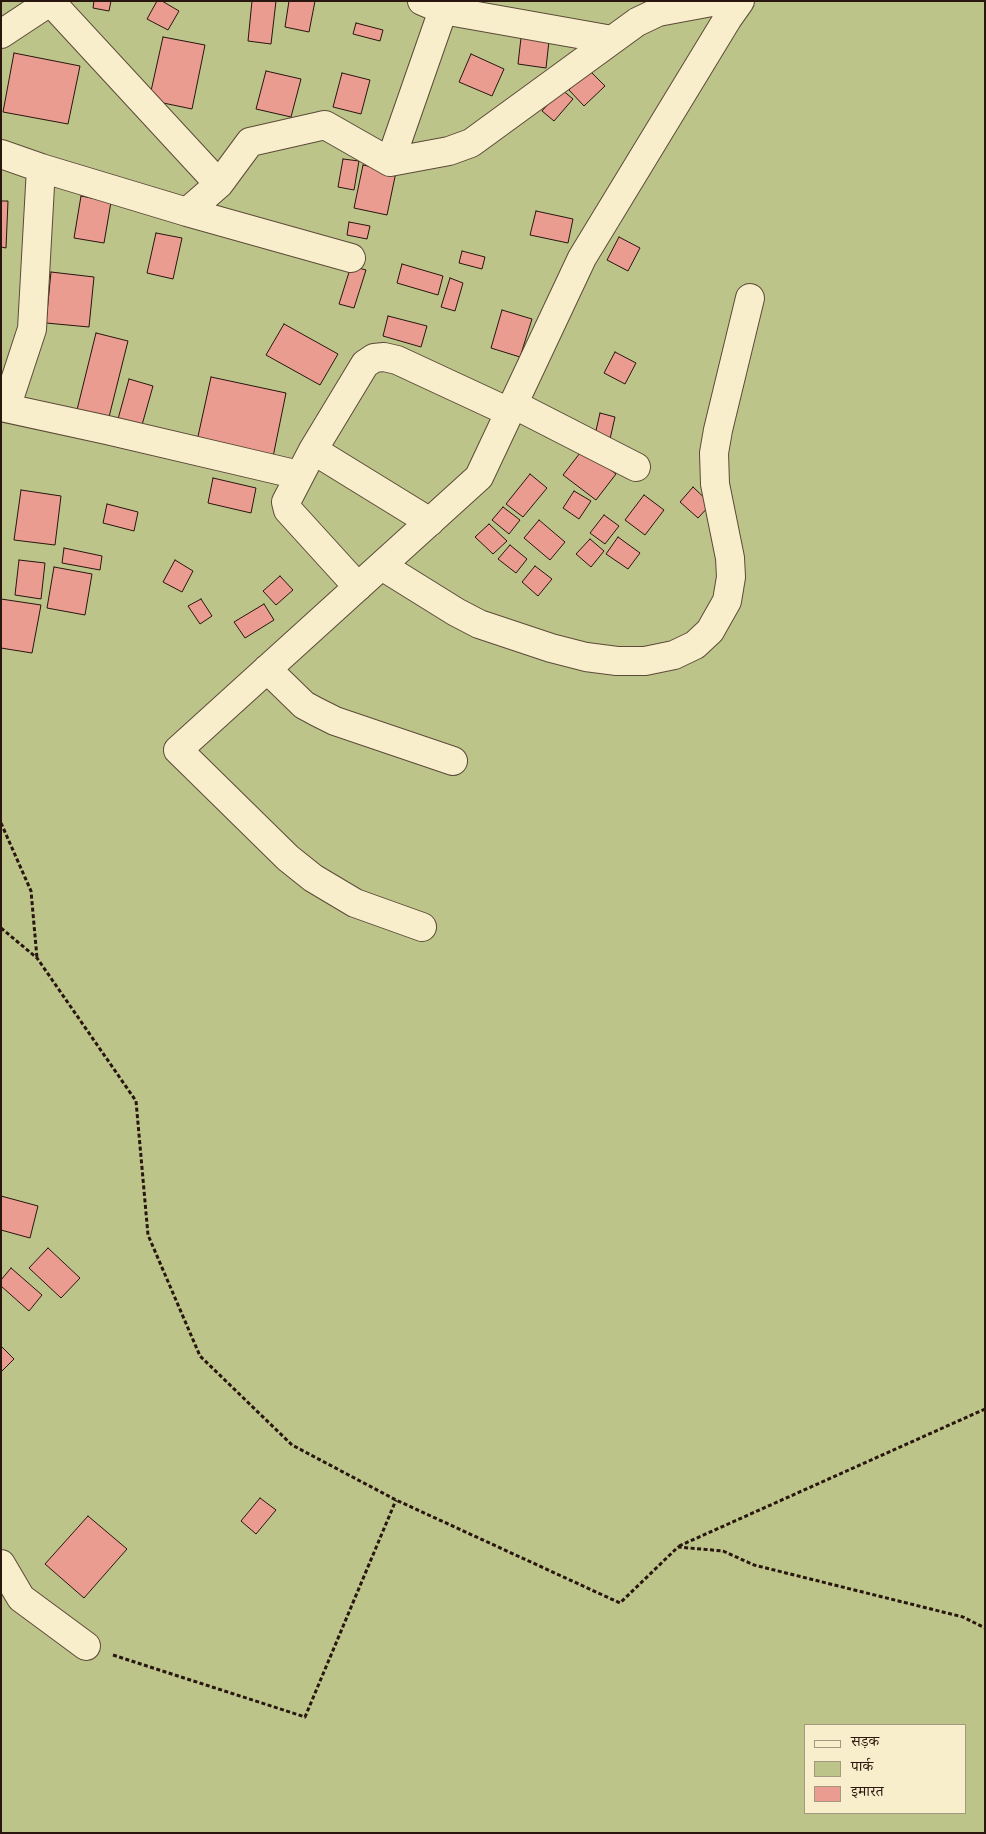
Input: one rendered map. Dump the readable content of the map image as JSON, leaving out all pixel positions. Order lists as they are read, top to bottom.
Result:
{
  "legend": ["सड़क", "पार्क", "इमारत"]
}
